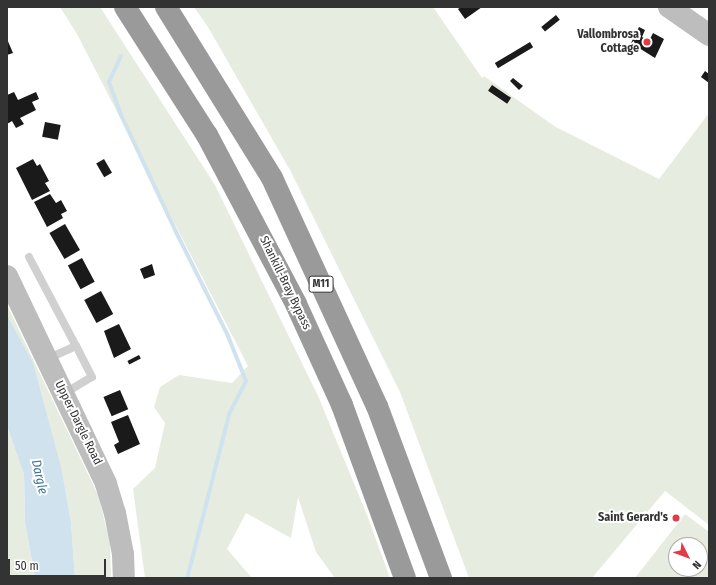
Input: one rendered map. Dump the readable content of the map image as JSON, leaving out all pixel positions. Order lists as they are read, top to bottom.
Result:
{
  "streets": {
    "highway": ["Shankill-Bray Bypass", "M11"],
    "main road": ["Upper Dargle Road"]
  },
  "water": ["Dargle"],
  "places": ["Vallombrosa Cottage", "Saint Gerard's"],
  "scale_bar": "50 m",
  "north": "bottom right"
}
